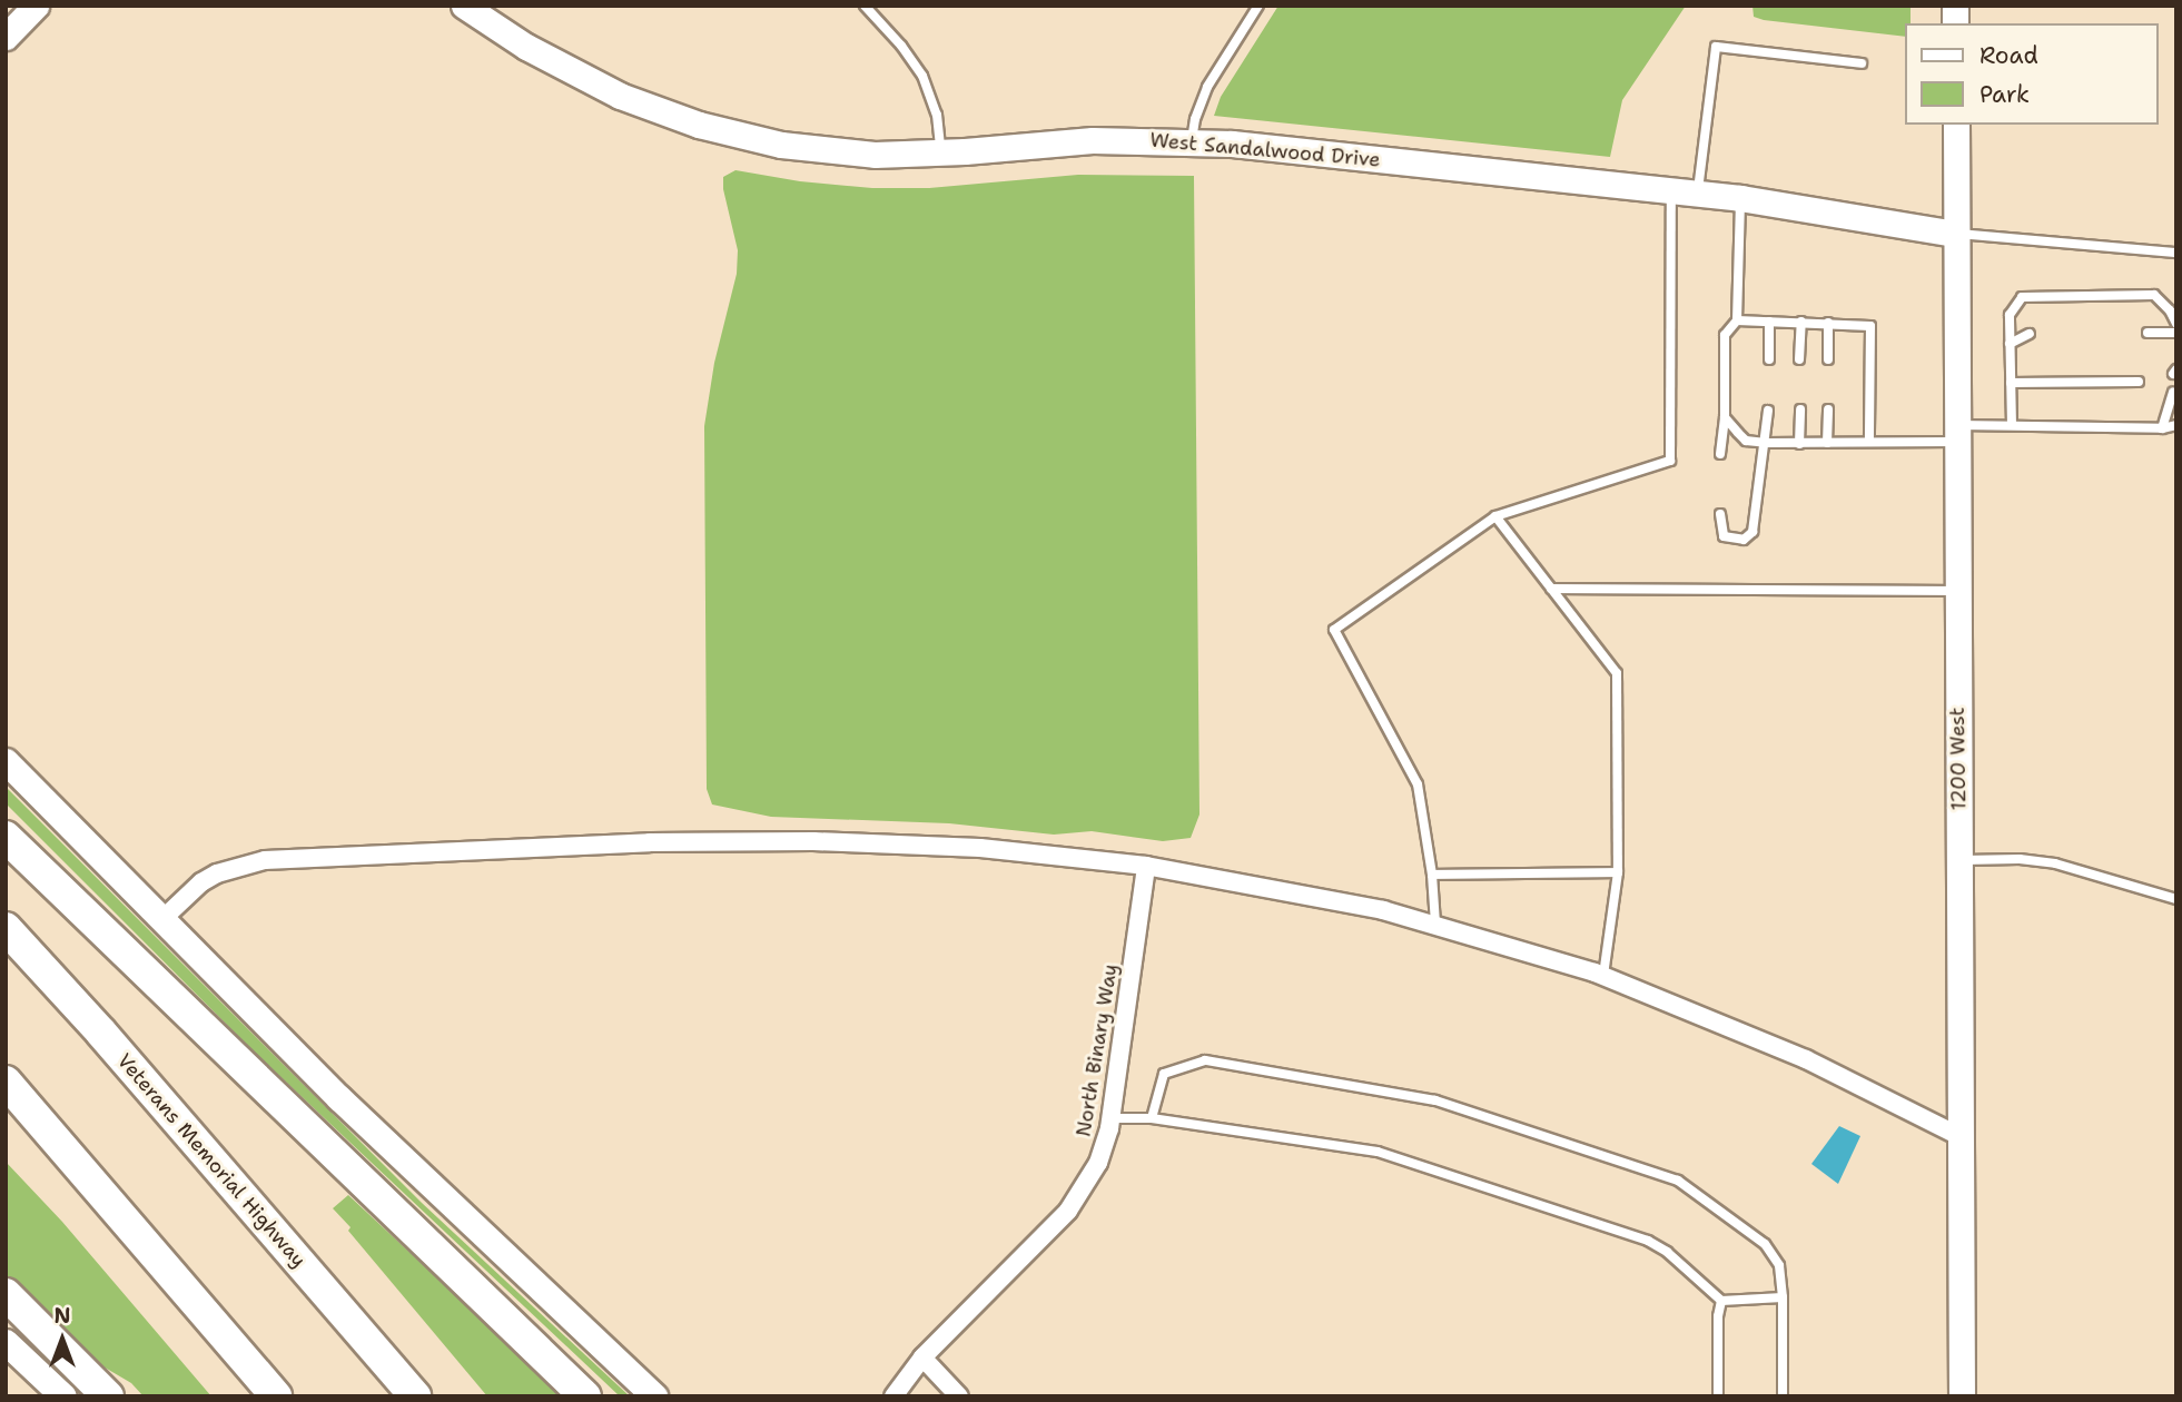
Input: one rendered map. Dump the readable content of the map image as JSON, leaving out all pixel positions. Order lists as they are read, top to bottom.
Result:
{
  "streets": {
    "highway": ["Veterans Memorial Highway"],
    "main road": ["West Sandalwood Drive", "1200 West"],
    "street": ["North Binary Way"]
  },
  "crossings": [
    ["West Sandalwood Drive", "1200 West"]
  ],
  "legend": ["Road", "Park"],
  "north": "top"
}
